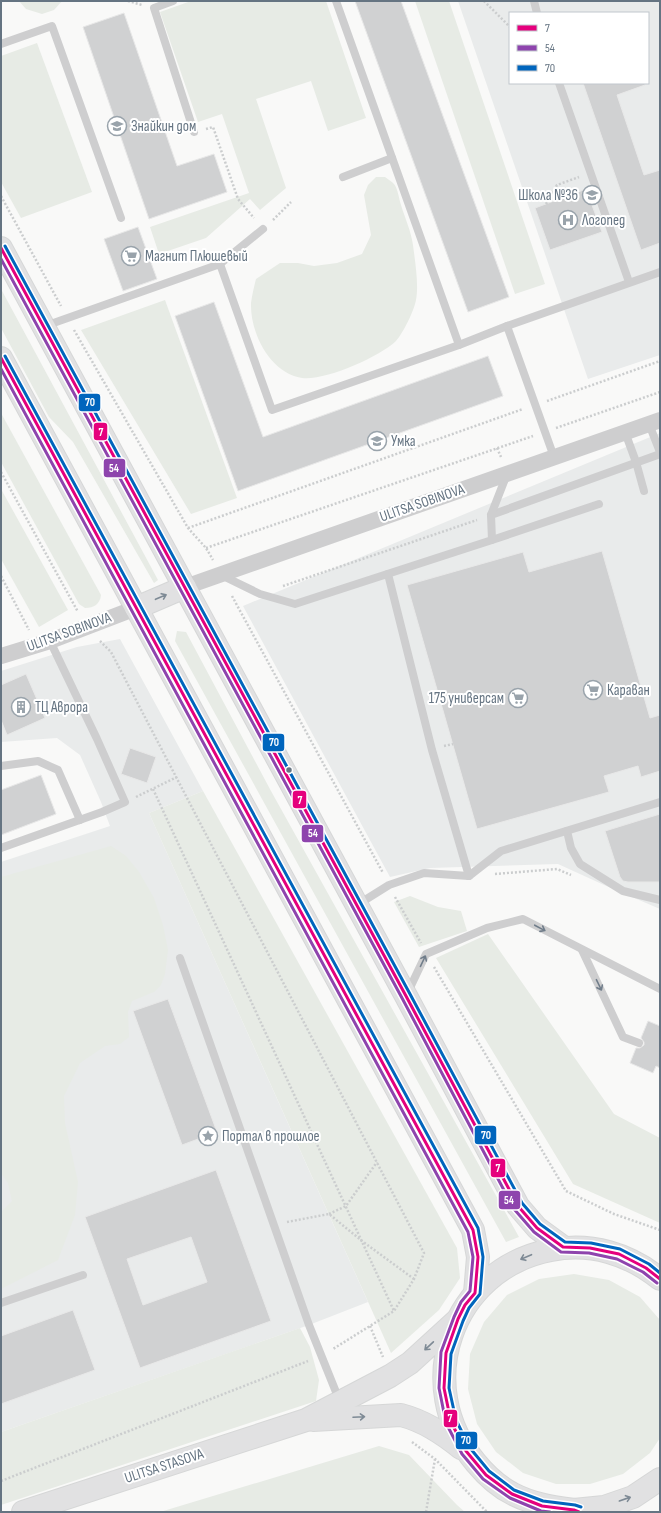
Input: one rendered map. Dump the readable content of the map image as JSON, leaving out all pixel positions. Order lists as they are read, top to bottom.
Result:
{
  "streets": {
    "main road": ["ULITSA STASOVA"],
    "street": ["ULITSA SOBINOVA"]
  },
  "places": {
    "school or university": ["Знайкин дом", "Школа №36", "Умка"],
    "hospital": ["Логопед"],
    "supermarket": ["Магнит Плюшевый", "Караван", "175 универсам"],
    "building": ["ТЦ Аврора"],
    "place": ["Портал в прошлое"]
  },
  "lines": ["transit line 70", "transit line 7", "transit line 54"],
  "legend": ["7", "54", "70"]
}
